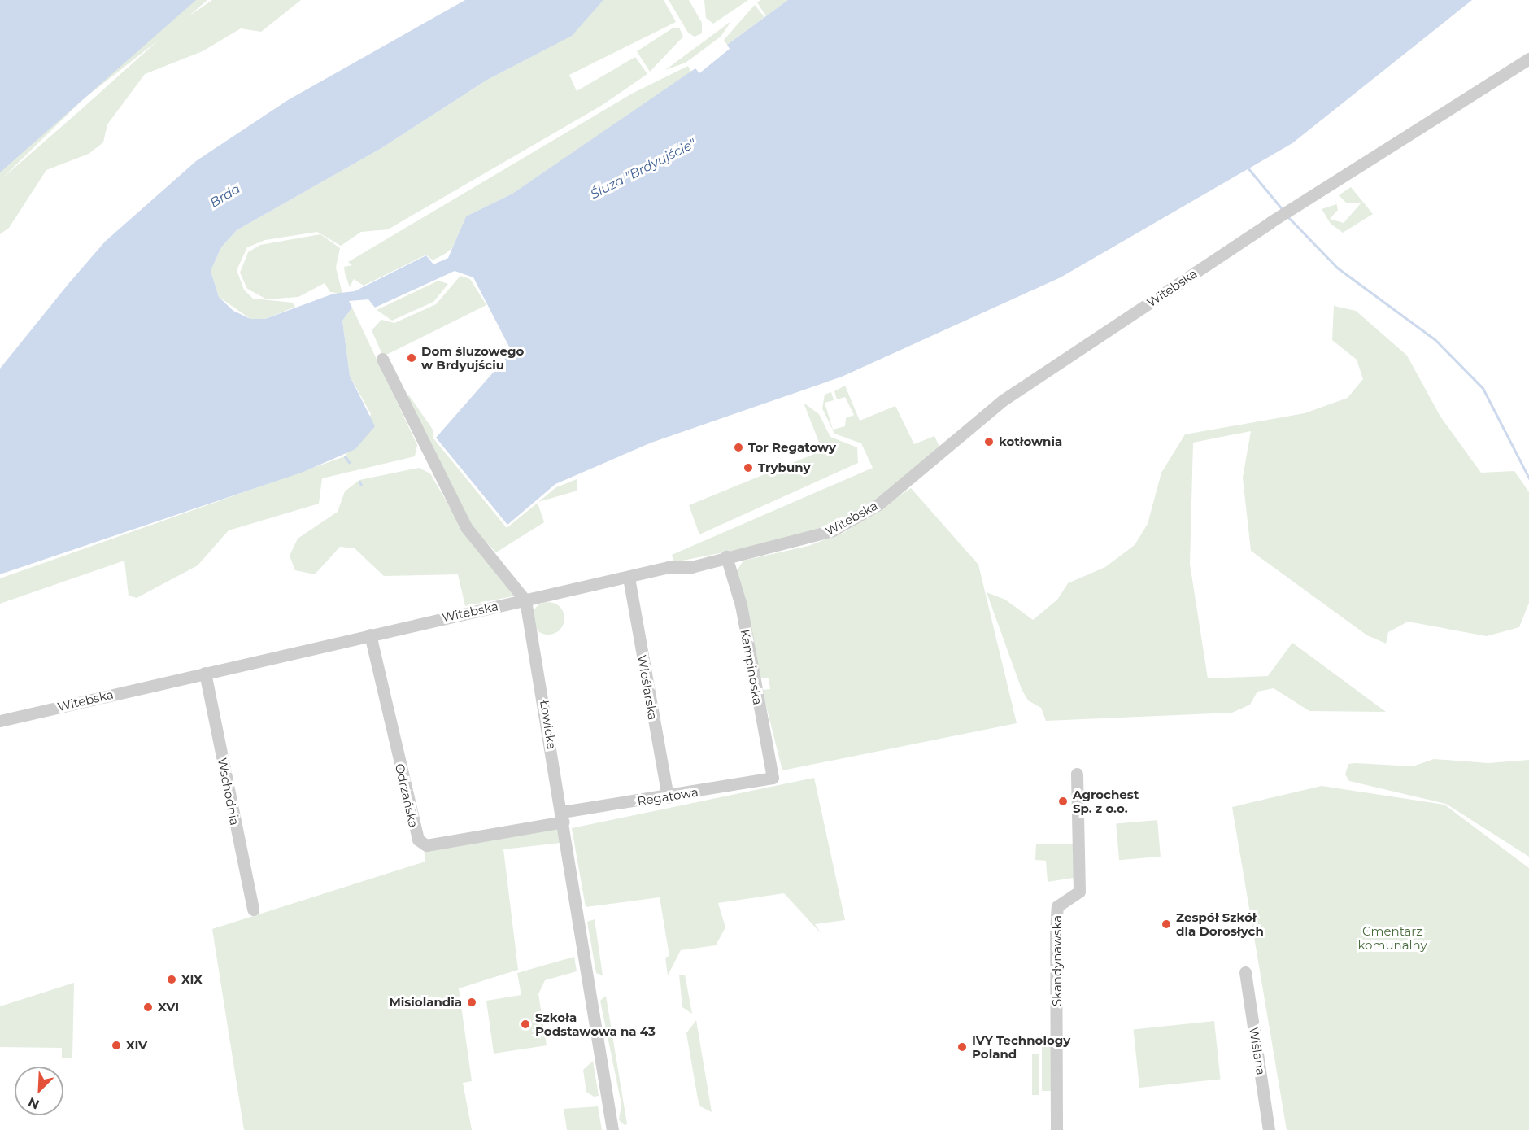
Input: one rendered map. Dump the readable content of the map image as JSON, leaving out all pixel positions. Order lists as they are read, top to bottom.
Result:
{
  "streets": {
    "street": [
      "Witebska",
      "Kampinoska",
      "Wioślarska",
      "Łowicka",
      "Wschodnia",
      "Odrzańska",
      "Regatowa",
      "Skandynawska",
      "Wiślana"
    ]
  },
  "crossings": [
    ["Witebska", "Kampinoska"],
    ["Witebska", "Wioślarska"],
    ["Witebska", "Łowicka"],
    ["Witebska", "Wschodnia"],
    ["Witebska", "Odrzańska"],
    ["Kampinoska", "Regatowa"],
    ["Wioślarska", "Regatowa"],
    ["Łowicka", "Odrzańska"],
    ["Łowicka", "Regatowa"],
    ["Odrzańska", "Regatowa"]
  ],
  "water": ["Śluza \"Brdyujście\"", "Brda"],
  "parks": ["Cmentarz komunalny"],
  "places": [
    "Dom śluzowego w Brdyujściu",
    "kotłownia",
    "Tor Regatowy",
    "Trybuny",
    "Agrochest Sp. z o.o.",
    "Zespół Szkół dla Dorosłych",
    "XIX",
    "Misiolandia",
    "XVI",
    "Szkoła Podstawowa na 43",
    "XIV",
    "IVY Technology Poland"
  ],
  "north": "bottom left"
}
